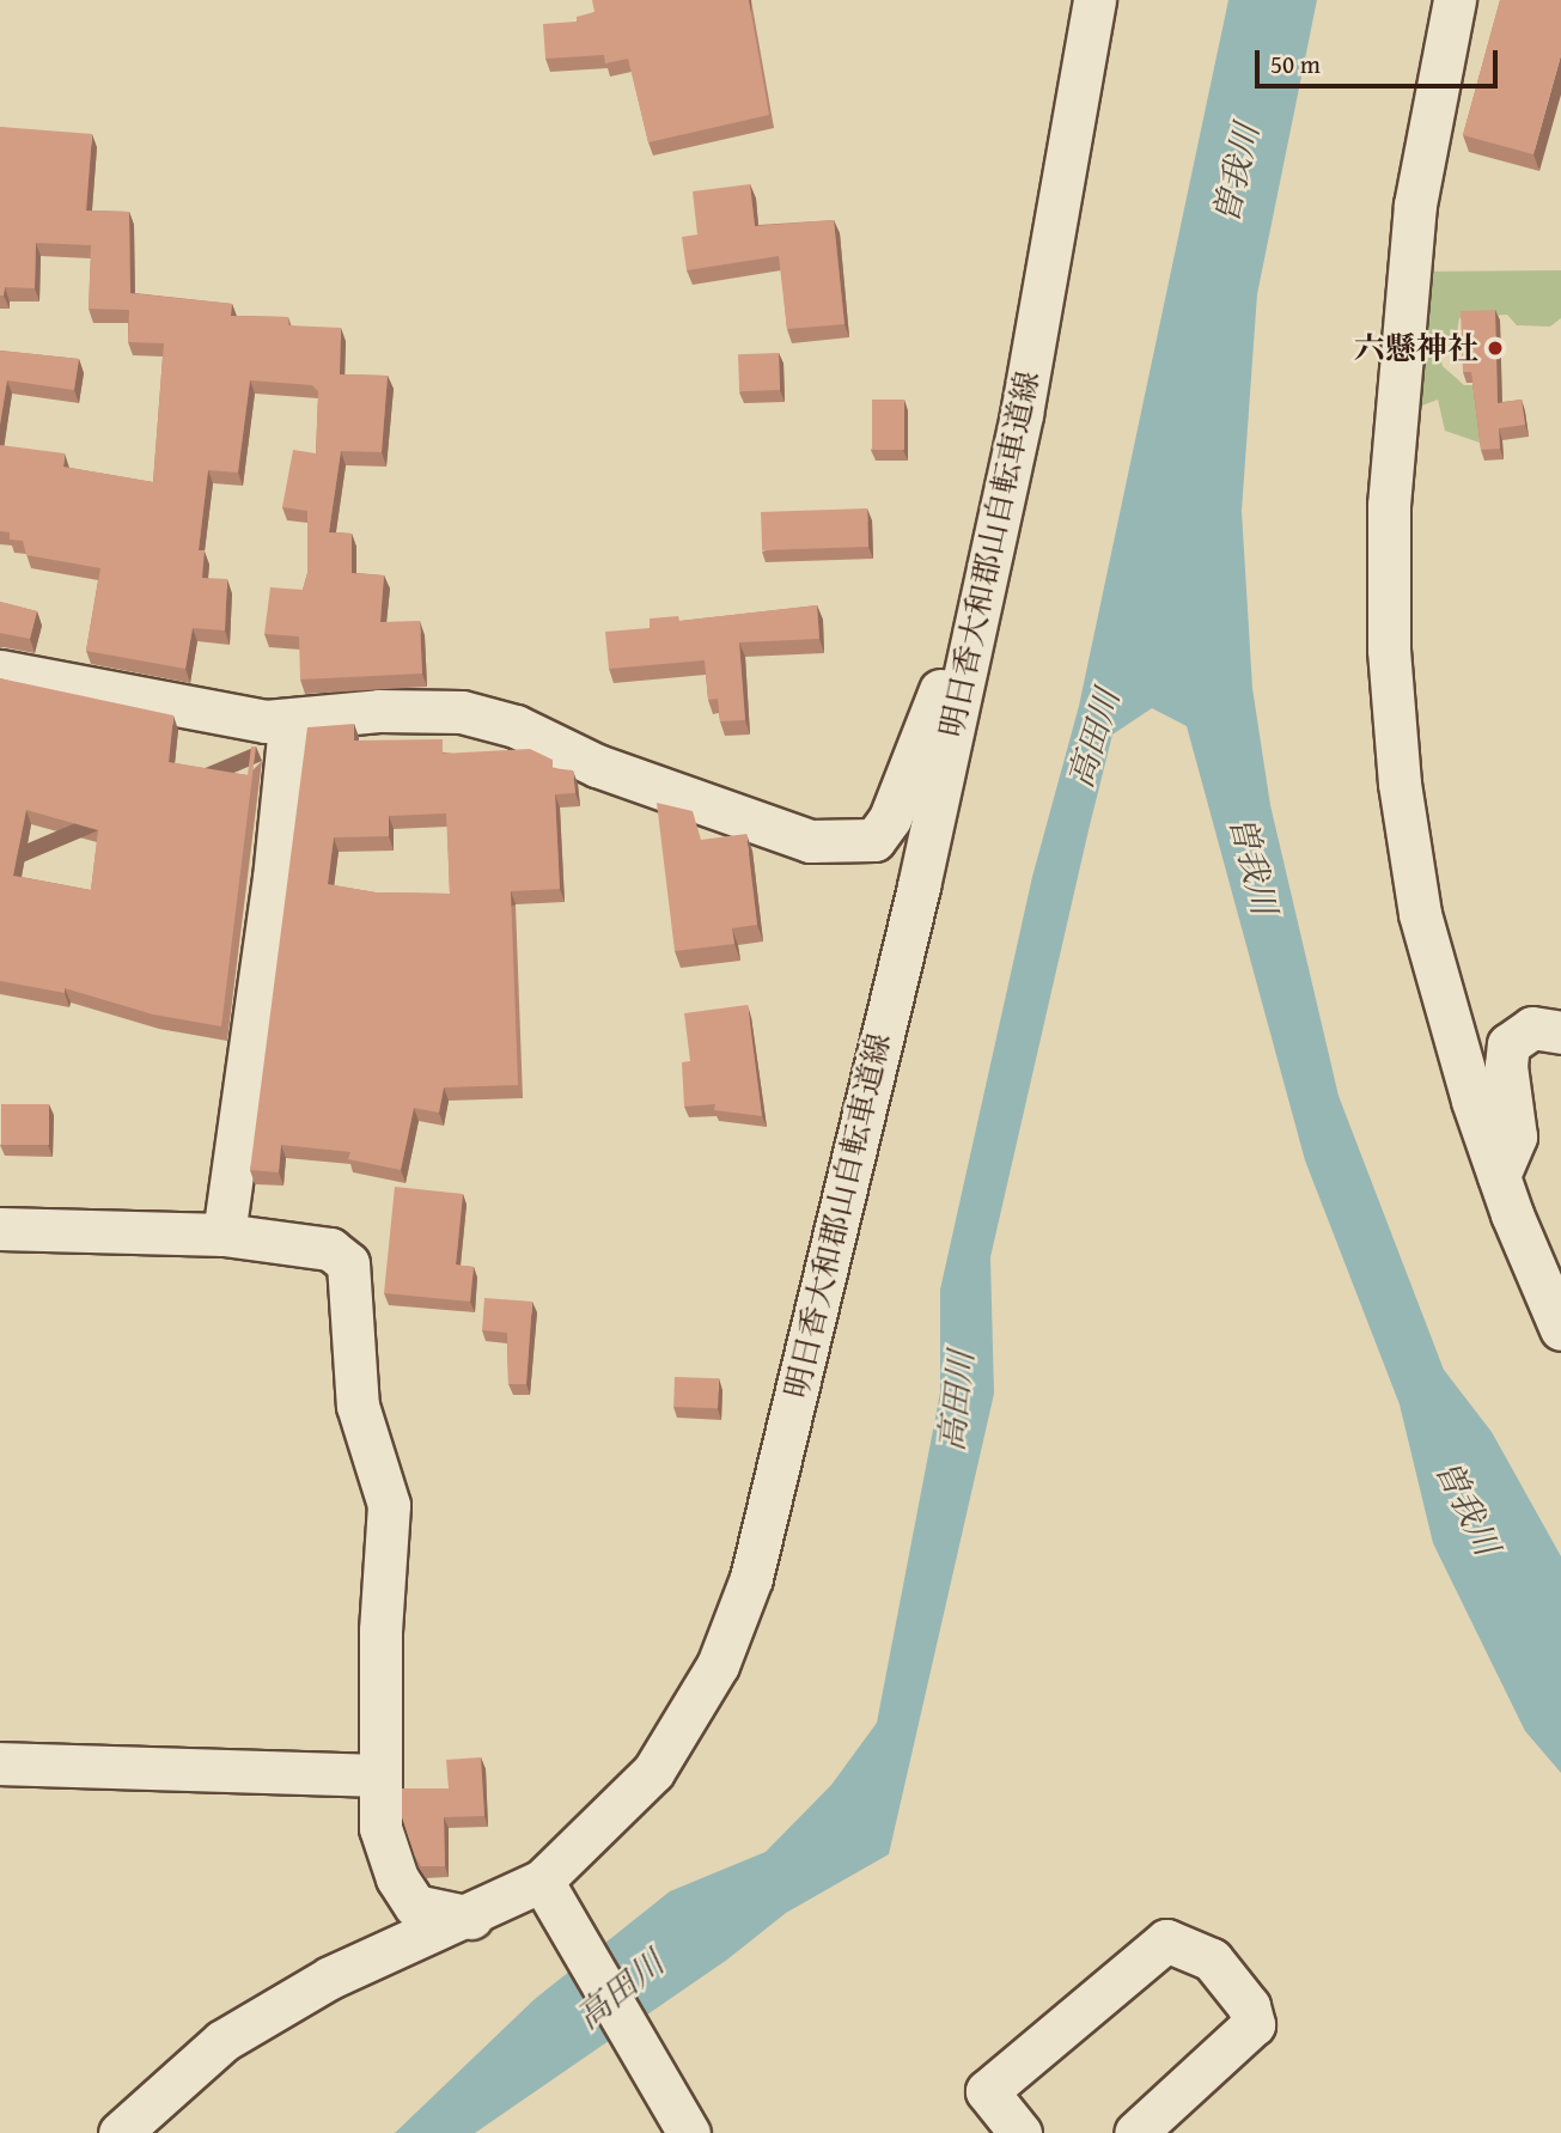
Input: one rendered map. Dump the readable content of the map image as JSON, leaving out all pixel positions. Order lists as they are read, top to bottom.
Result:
{
  "streets": {
    "street": ["明日香大和郡山自転車道線"]
  },
  "water": ["曽我川", "高田川"],
  "places": ["六懸神社"],
  "scale_bar": "50 m"
}
